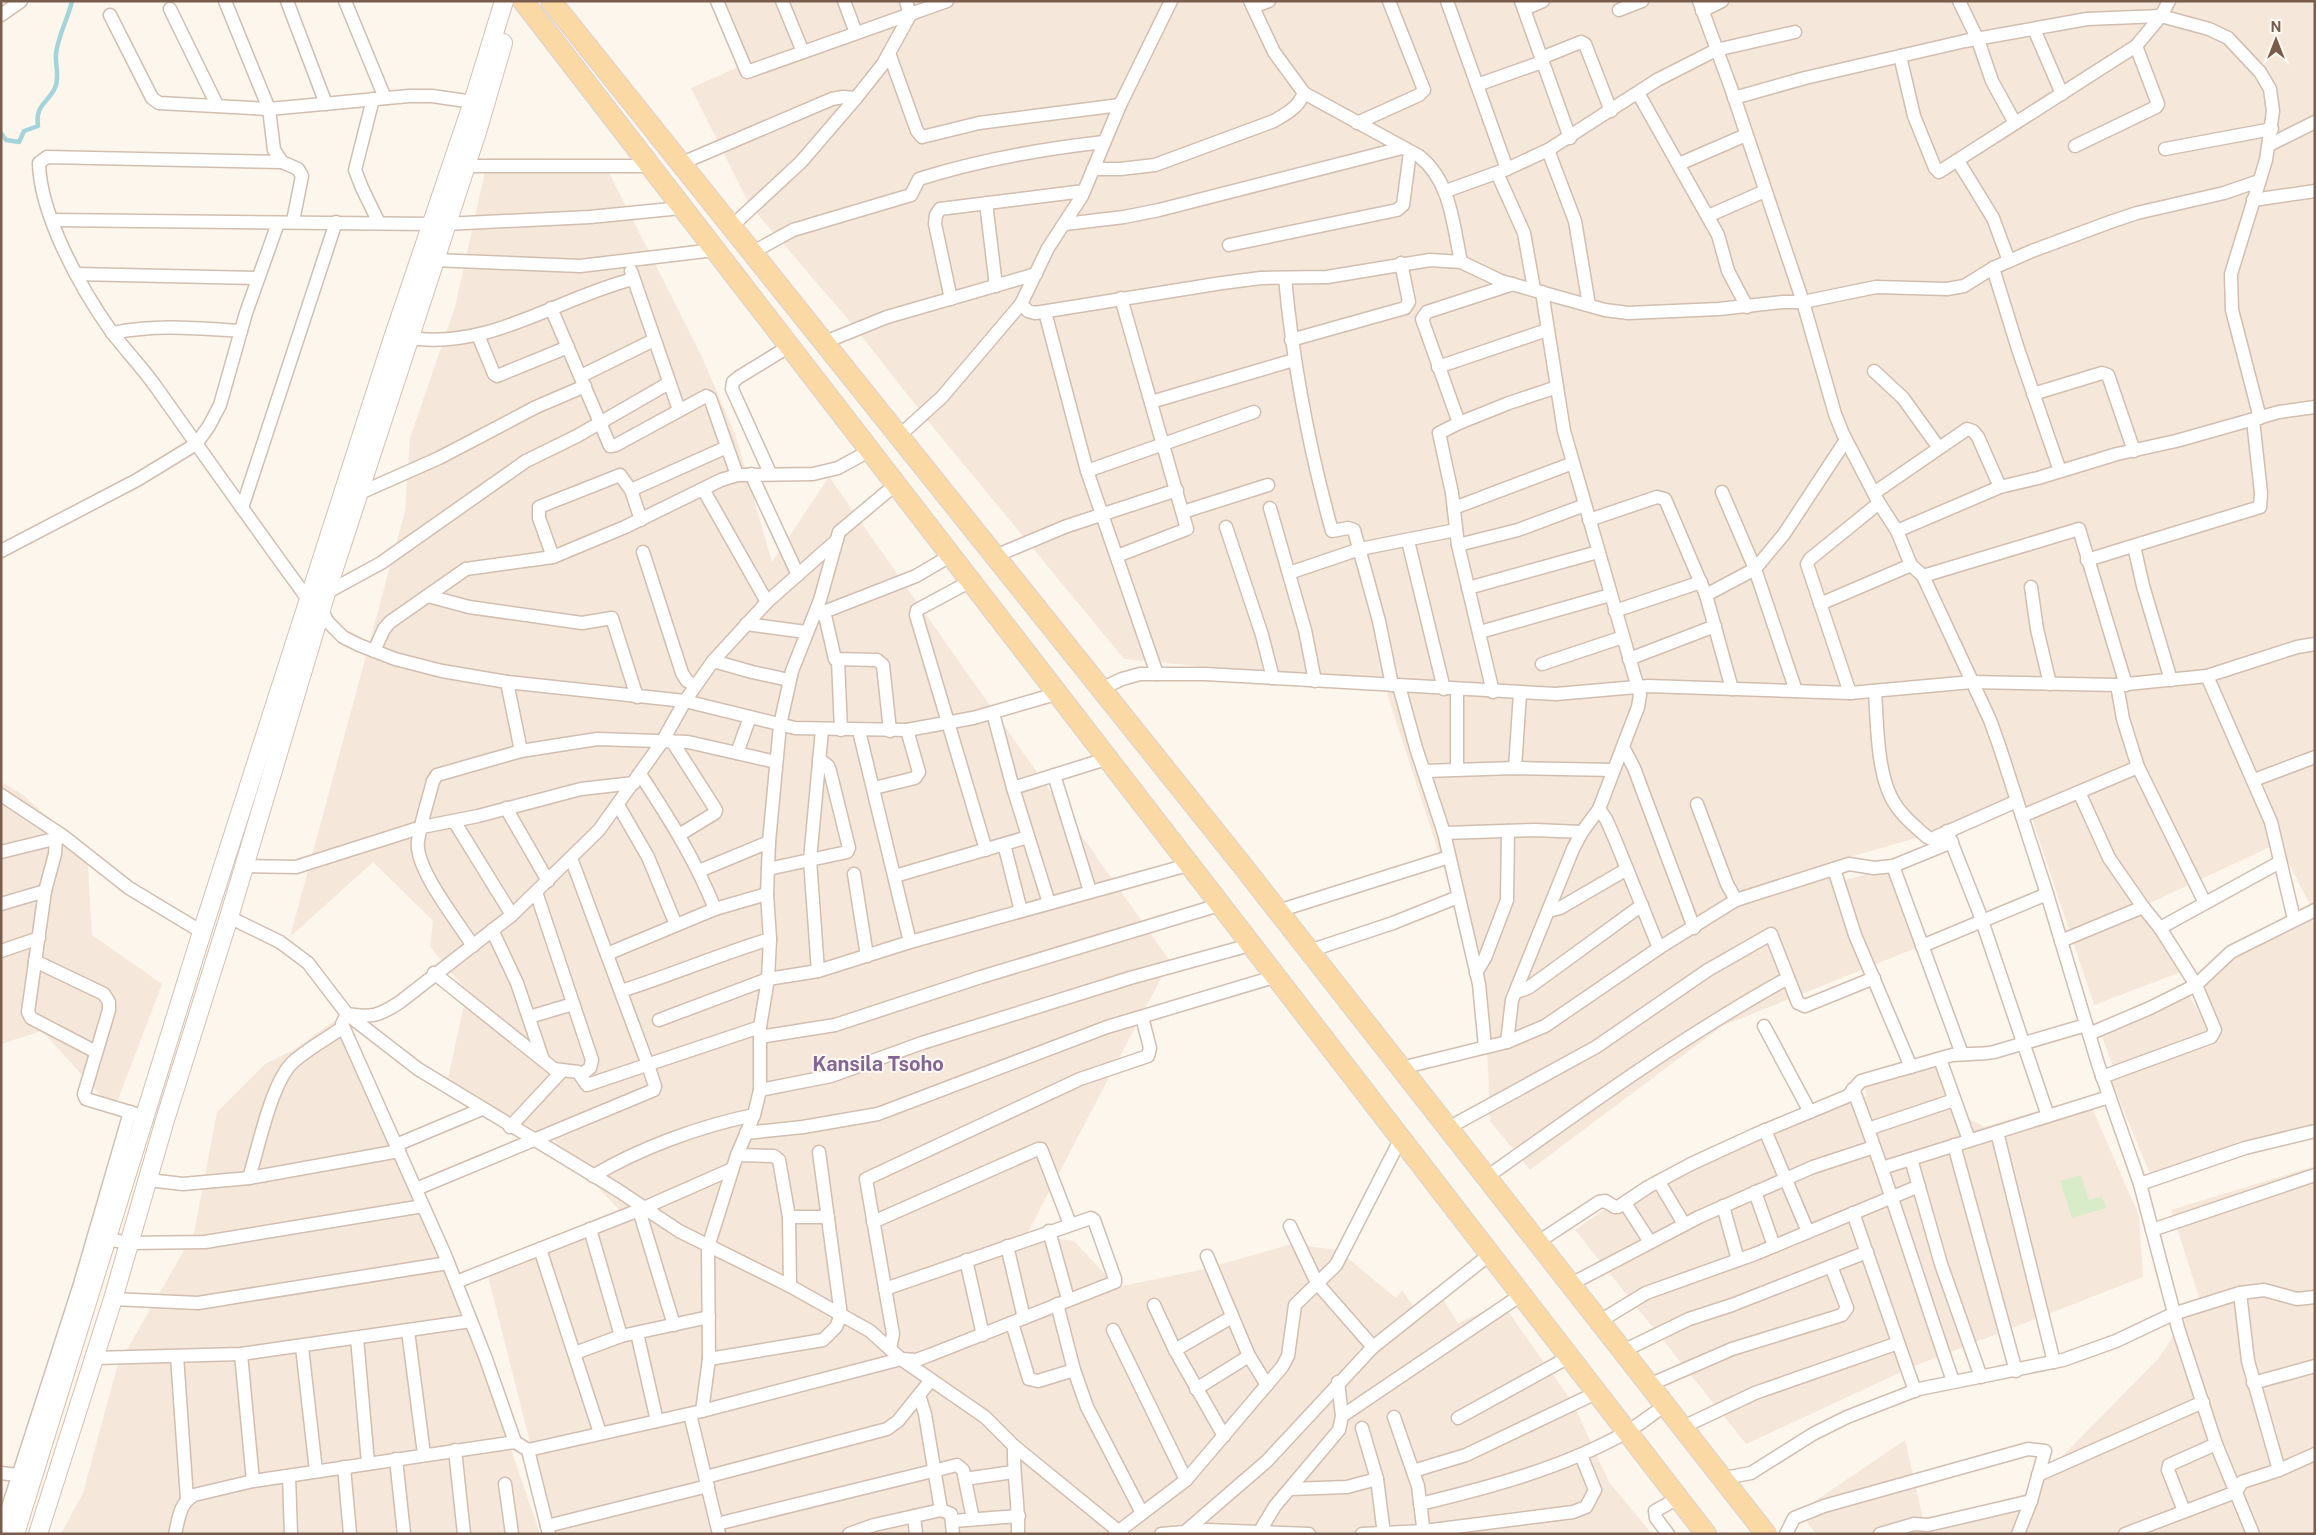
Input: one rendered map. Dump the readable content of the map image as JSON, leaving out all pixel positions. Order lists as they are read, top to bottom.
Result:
{
  "districts": ["Kansila Tsoho"],
  "north": "top"
}
